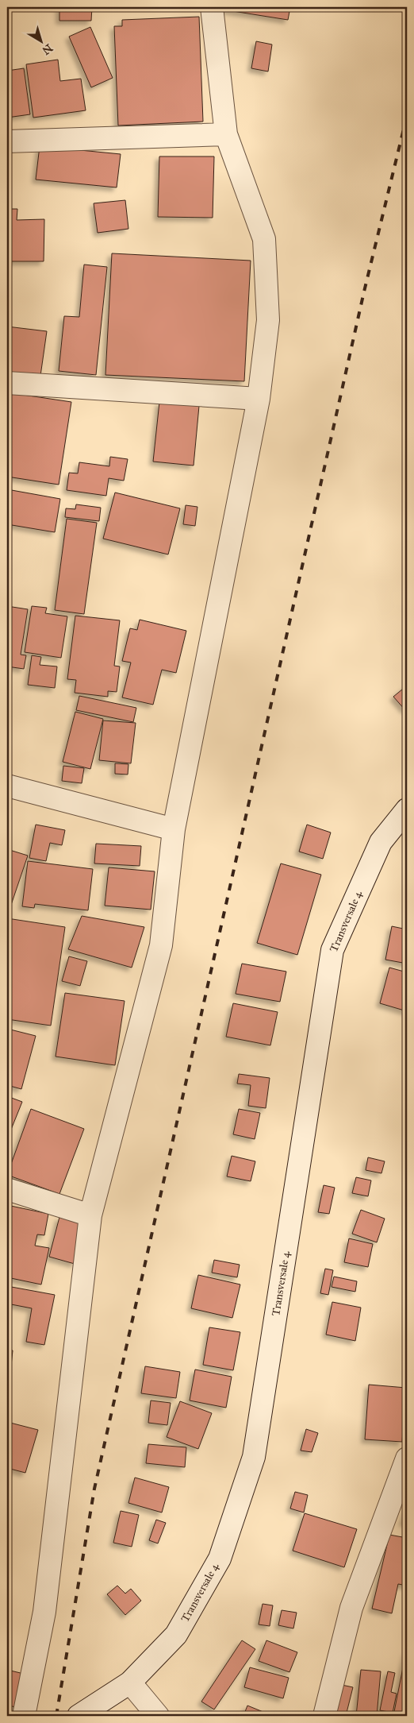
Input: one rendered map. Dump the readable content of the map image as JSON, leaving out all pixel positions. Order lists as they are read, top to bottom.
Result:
{
  "streets": {
    "street": ["Transversale 4"]
  },
  "north": "bottom right"
}
